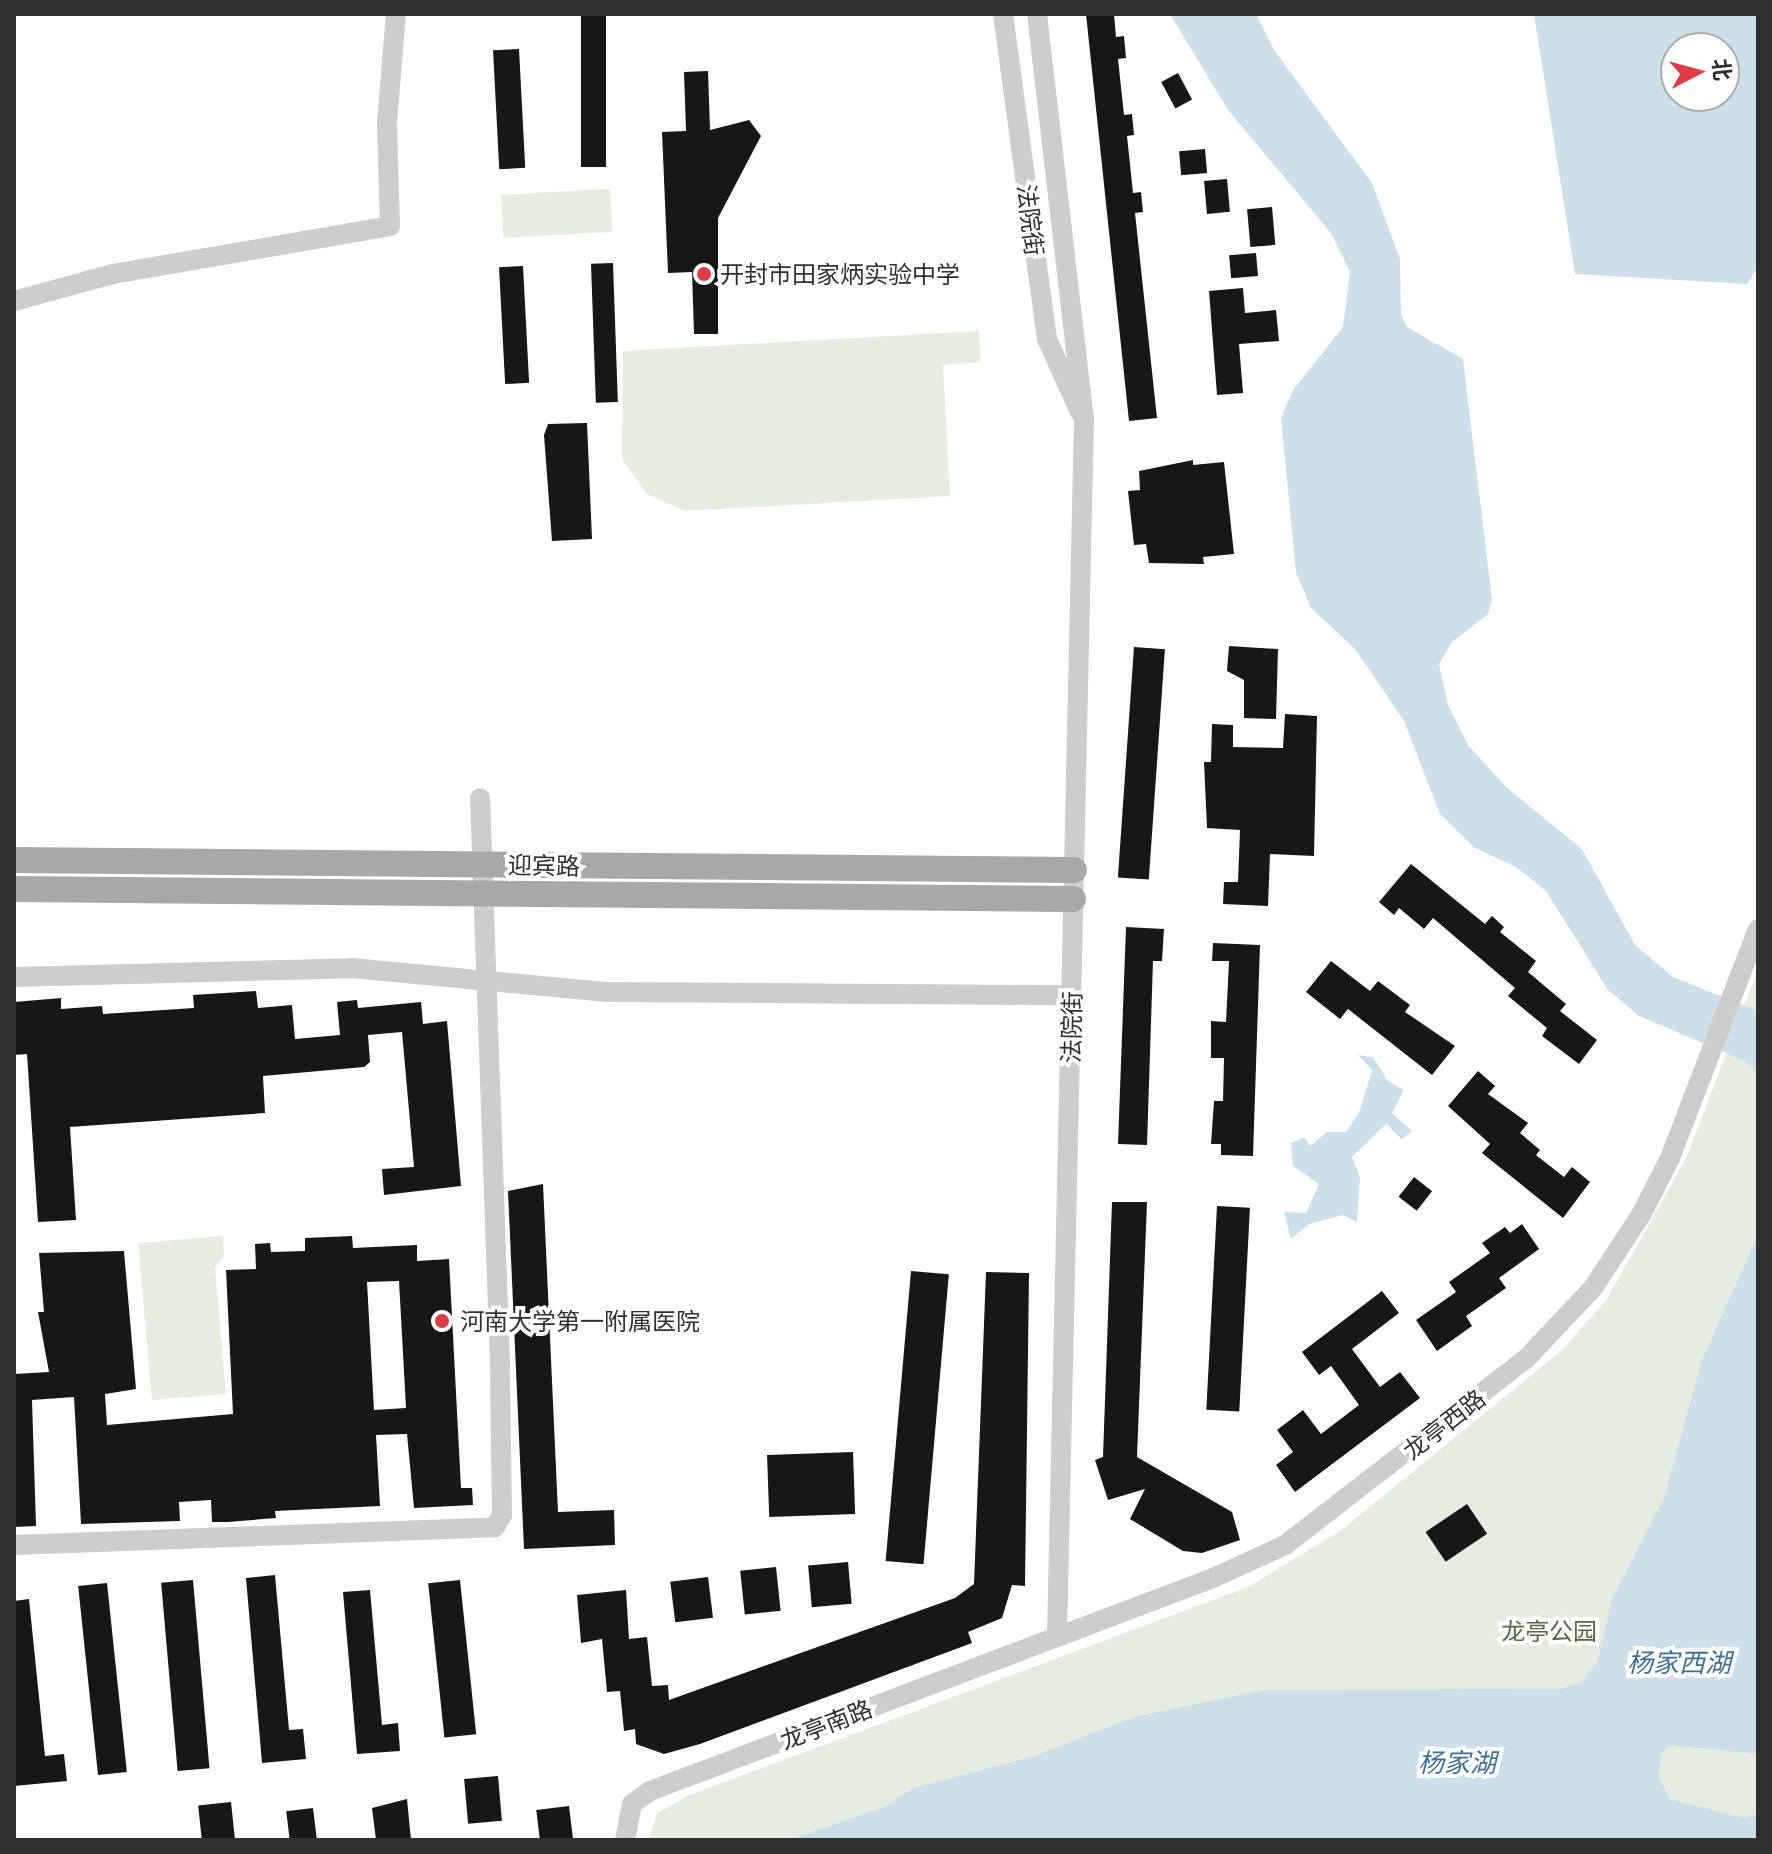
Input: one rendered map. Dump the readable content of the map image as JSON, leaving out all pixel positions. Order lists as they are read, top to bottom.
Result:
{
  "streets": {
    "main road": ["迎宾路"],
    "street": ["法院街", "龙亭西路", "龙亭南路"]
  },
  "crossings": [
    ["法院街", "迎宾路"],
    ["法院街", "龙亭西路"],
    ["法院街", "龙亭南路"],
    ["龙亭西路", "龙亭南路"]
  ],
  "water": ["杨家西湖", "杨家湖"],
  "parks": ["龙亭公园"],
  "places": ["开封市田家炳实验中学", "河南大学第一附属医院"],
  "north": "right"
}
